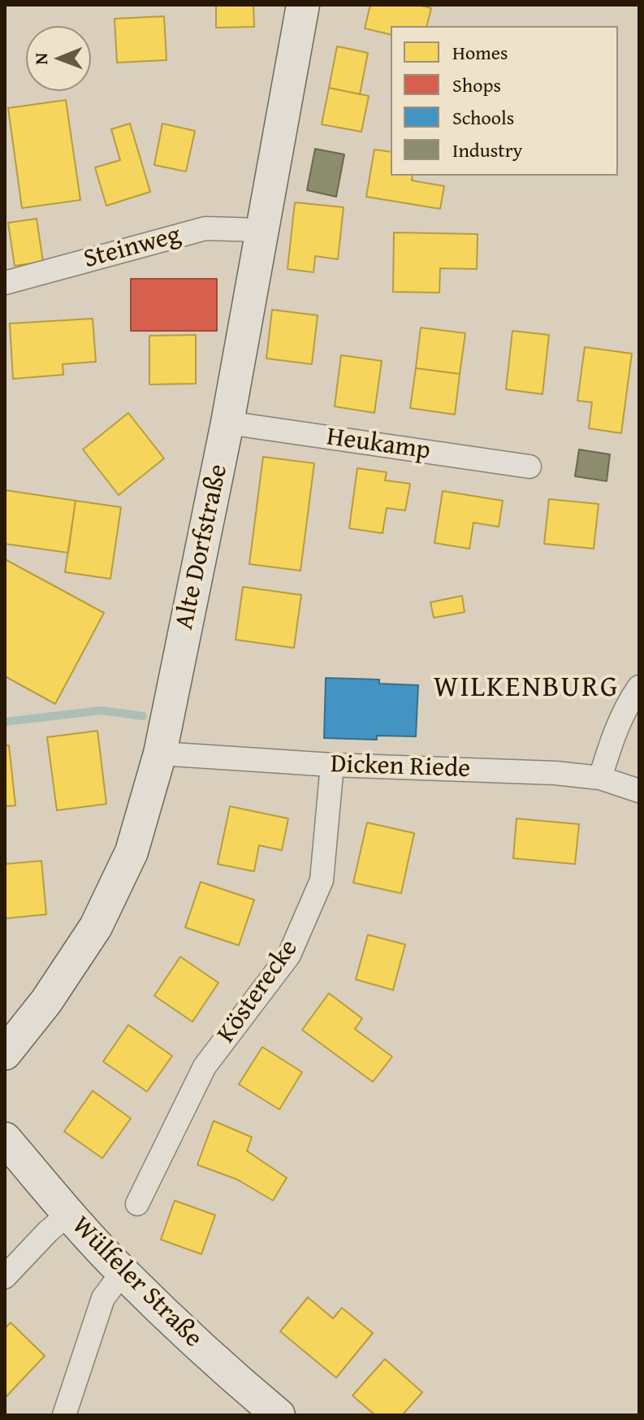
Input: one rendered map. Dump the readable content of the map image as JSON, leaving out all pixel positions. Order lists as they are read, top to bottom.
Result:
{
  "streets": {
    "street": [
      "Steinweg",
      "Heukamp",
      "Alte Dorfstraße",
      "Dicken Riede",
      "Kösterecke",
      "Wülfeler Straße"
    ]
  },
  "crossings": [
    ["Steinweg", "Alte Dorfstraße"],
    ["Heukamp", "Alte Dorfstraße"],
    ["Alte Dorfstraße", "Dicken Riede"],
    ["Dicken Riede", "Kösterecke"]
  ],
  "districts": ["WILKENBURG"],
  "legend": [
    "Homes",
    "Shops",
    "Schools",
    "Industry"
  ],
  "north": "left"
}
